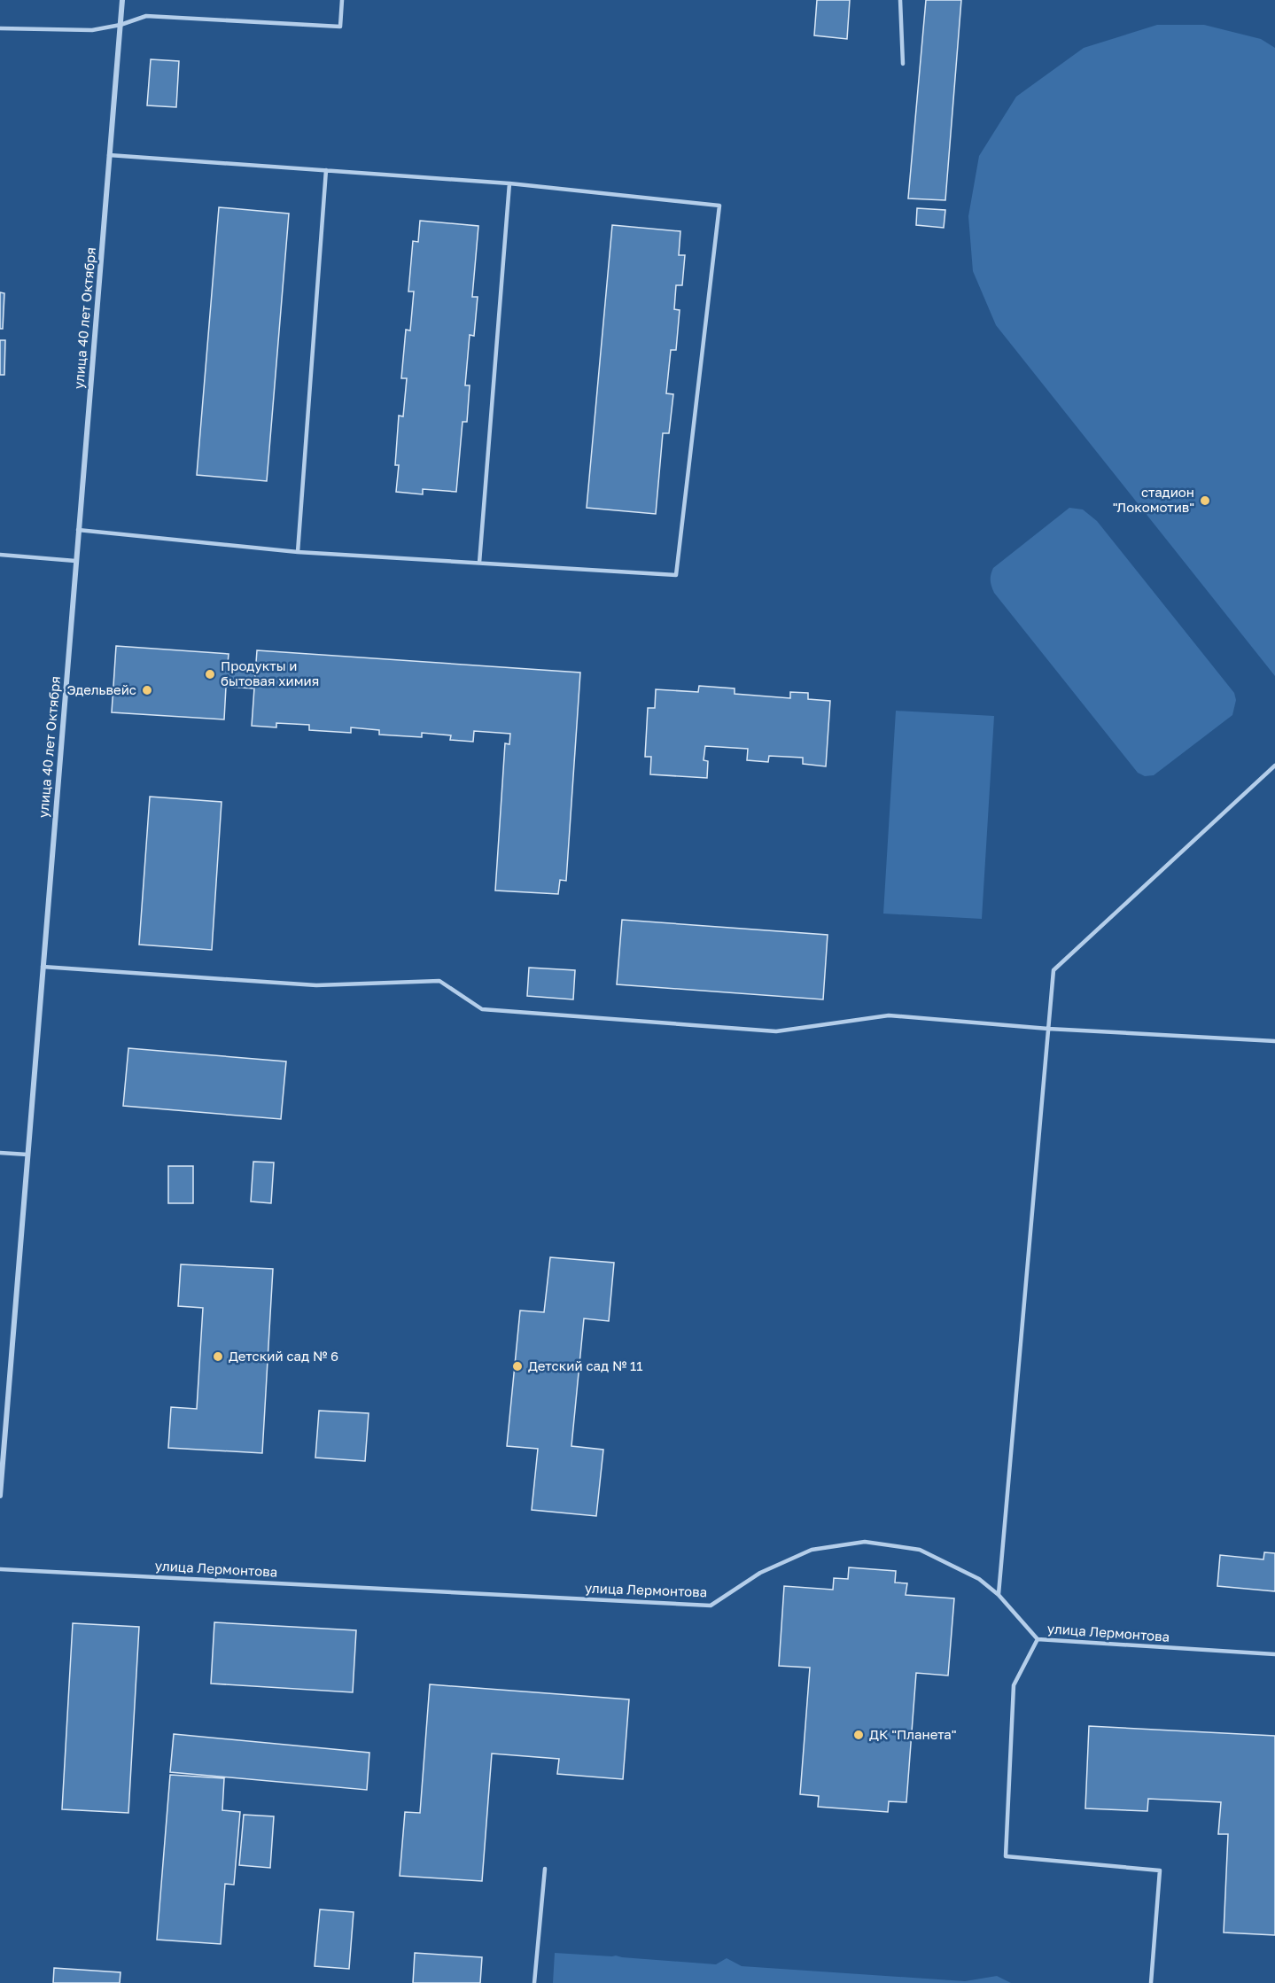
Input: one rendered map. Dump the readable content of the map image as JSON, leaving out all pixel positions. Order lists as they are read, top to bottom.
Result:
{
  "streets": {
    "street": ["улица 40 лет Октября"],
    "lane": ["улица Лермонтова"]
  },
  "places": [
    "стадион \"Локомотив\"",
    "Продукты и бытовая химия",
    "Эдельвейс",
    "Детский сад № 6",
    "Детский сад № 11",
    "ДК \"Планета\""
  ]
}
